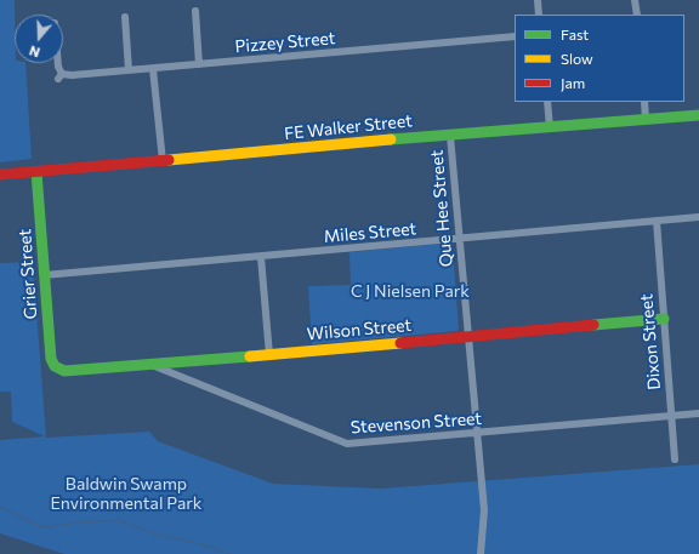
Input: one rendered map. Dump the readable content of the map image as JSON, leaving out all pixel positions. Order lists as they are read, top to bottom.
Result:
{
  "streets": {
    "street": [
      "Pizzey Street",
      "FE Walker Street",
      "Que Hee Street",
      "Miles Street",
      "Grier Street",
      "Wilson Street",
      "Dixon Street",
      "Stevenson Street"
    ]
  },
  "crossings": [
    ["FE Walker Street", "Que Hee Street"],
    ["FE Walker Street", "Grier Street"],
    ["Que Hee Street", "Miles Street"],
    ["Que Hee Street", "Wilson Street"],
    ["Que Hee Street", "Stevenson Street"],
    ["Miles Street", "Grier Street"],
    ["Miles Street", "Dixon Street"],
    ["Grier Street", "Wilson Street"],
    ["Wilson Street", "Dixon Street"],
    ["Wilson Street", "Stevenson Street"],
    ["Dixon Street", "Stevenson Street"]
  ],
  "parks": ["C J Nielsen Park", "Baldwin Swamp Environmental Park"],
  "legend": ["Fast", "Slow", "Jam"],
  "north": "bottom"
}
